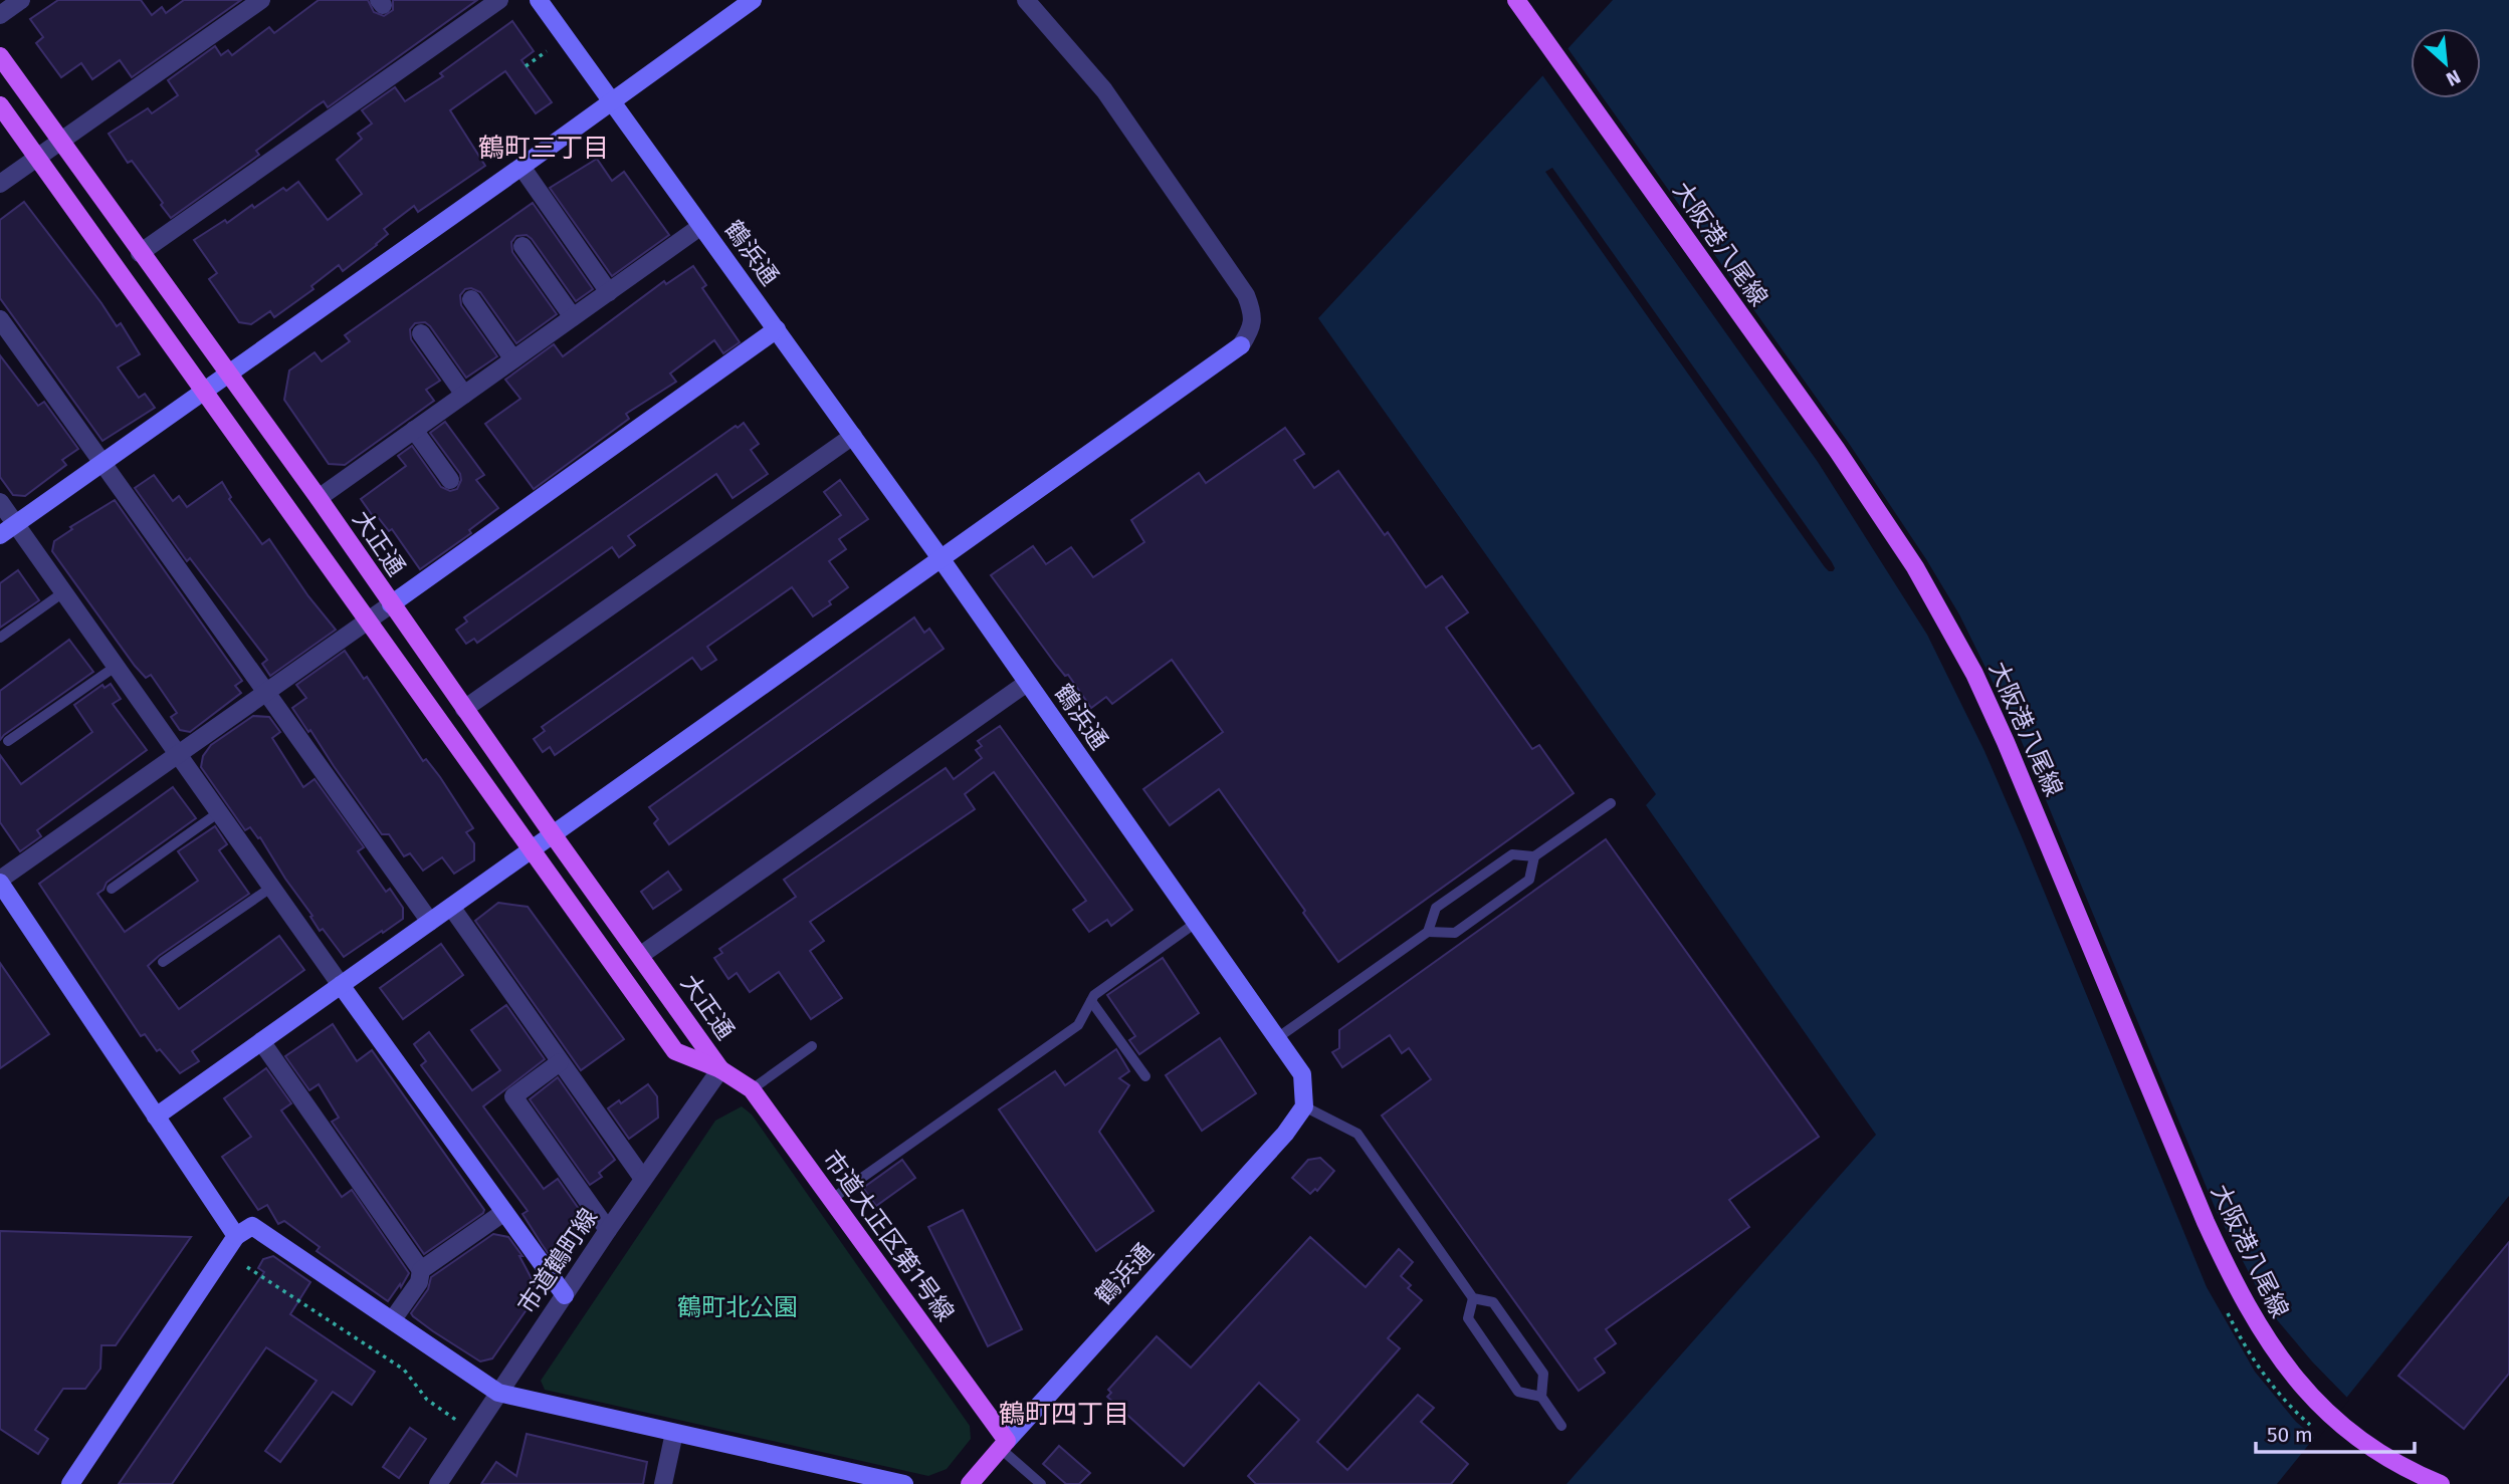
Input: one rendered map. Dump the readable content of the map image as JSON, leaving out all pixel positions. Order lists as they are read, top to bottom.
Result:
{
  "streets": {
    "main road": ["大阪港八尾線", "大正通", "市道大正区第1号線"],
    "street": ["鶴浜通", "市道鶴町線"]
  },
  "crossings": [
    ["鶴浜通", "市道大正区第1号線"],
    ["大正通", "市道大正区第1号線"],
    ["大正通", "市道鶴町線"],
    ["市道大正区第1号線", "市道鶴町線"]
  ],
  "districts": ["鶴町三丁目", "鶴町四丁目"],
  "parks": ["鶴町北公園"],
  "scale_bar": "50 m",
  "north": "bottom right"
}
